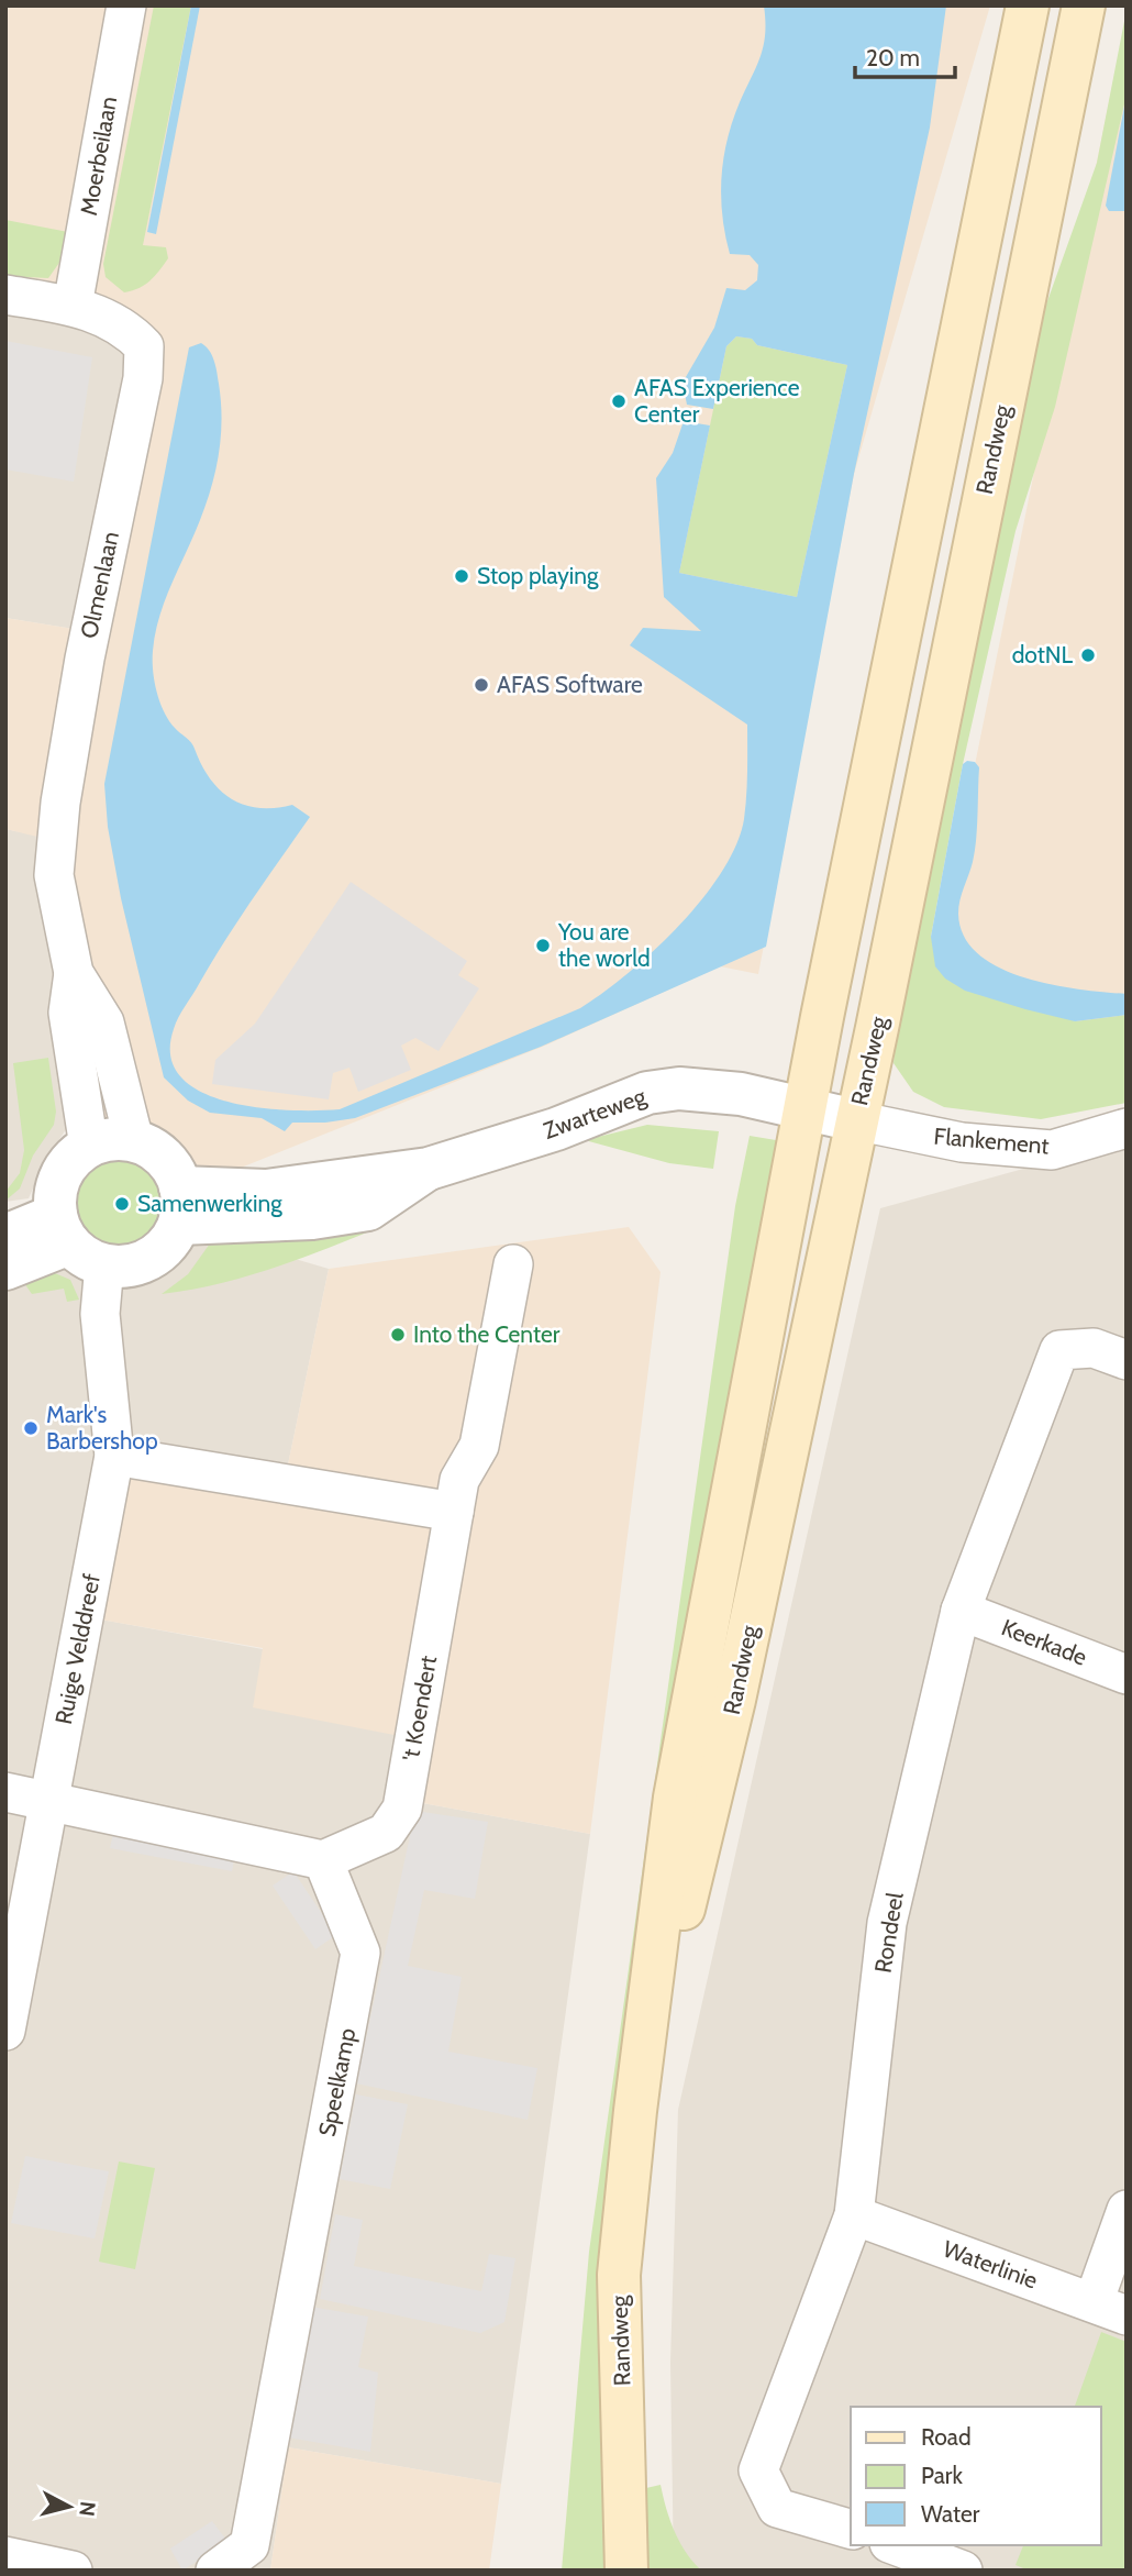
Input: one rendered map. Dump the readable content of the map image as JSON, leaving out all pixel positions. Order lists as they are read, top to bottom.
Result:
{
  "streets": {
    "main road": ["Randweg"],
    "street": [
      "Moerbeilaan",
      "Olmenlaan",
      "Zwarteweg",
      "Flankement",
      "Keerkade",
      "Ruige Velddreef",
      "'t Koendert",
      "Rondeel",
      "Speelkamp",
      "Waterlinie"
    ]
  },
  "crossings": [
    ["Moerbeilaan", "Olmenlaan"],
    ["Randweg", "Zwarteweg"],
    ["Randweg", "Flankement"],
    ["Olmenlaan", "Zwarteweg"],
    ["Olmenlaan", "Ruige Velddreef"],
    ["Zwarteweg", "Flankement"],
    ["Zwarteweg", "Ruige Velddreef"],
    ["Keerkade", "Rondeel"],
    ["'t Koendert", "Speelkamp"],
    ["Rondeel", "Waterlinie"]
  ],
  "places": [
    "AFAS Experience Center",
    "Stop playing",
    "dotNL",
    "AFAS Software",
    "You are the world",
    "Samenwerking",
    "Into the Center",
    "Mark's Barbershop"
  ],
  "legend": ["Road", "Park", "Water"],
  "scale_bar": "20 m",
  "north": "right"
}
